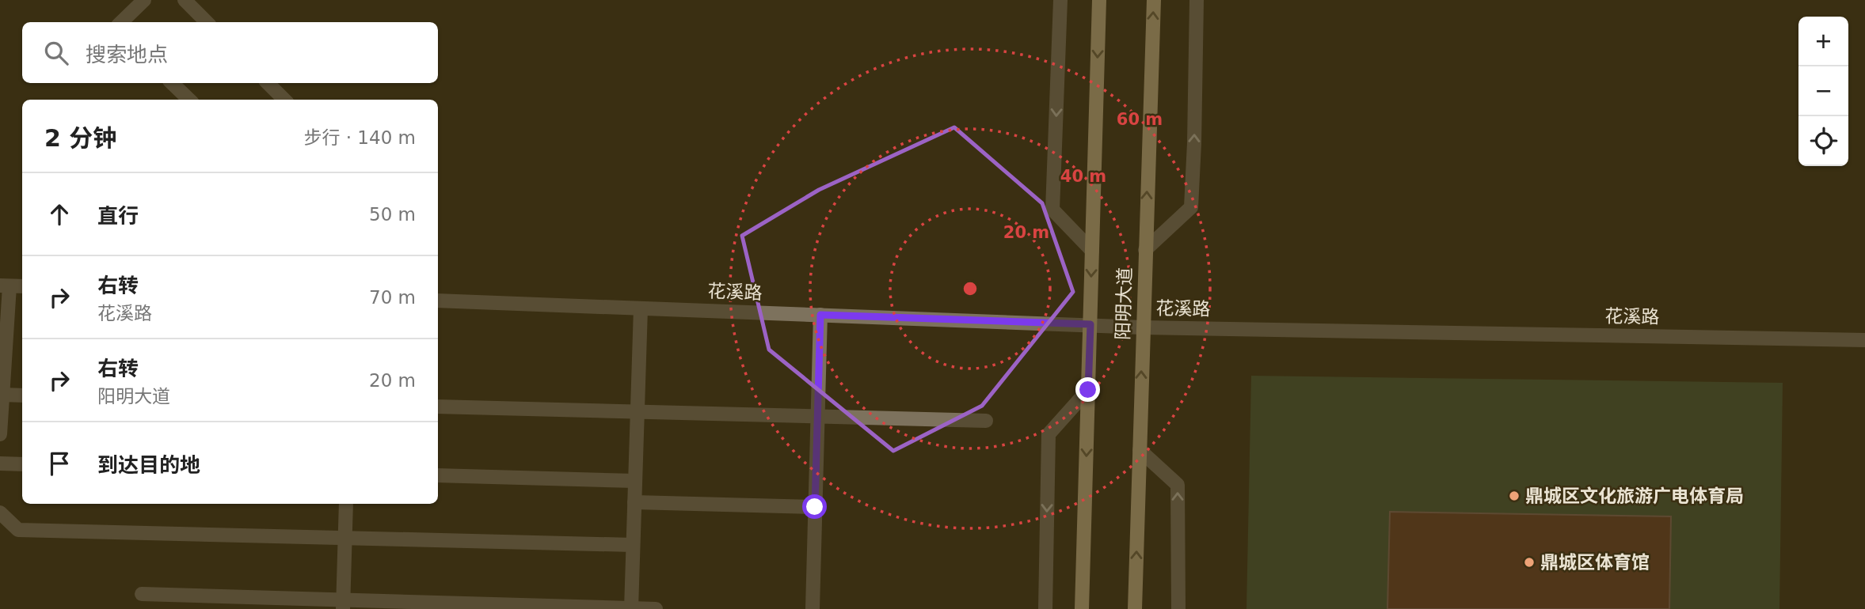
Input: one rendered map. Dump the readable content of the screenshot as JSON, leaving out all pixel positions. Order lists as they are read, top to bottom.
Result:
{
  "streets": {
    "main road": ["阳明大道"],
    "street": ["花溪路"]
  },
  "crossings": [
    ["花溪路", "阳明大道"]
  ],
  "places": ["鼎城区文化旅游广电体育局", "鼎城区体育馆"],
  "page": {
    "map_buttons": ["+", "−"],
    "search": "搜索地点",
    "heading": ["2 分钟", "步行 · 140 m"],
    "list": [
      ["直行", "50 m"],
      ["右转", "花溪路", "70 m"],
      ["右转", "阳明大道", "20 m"],
      "到达目的地"
    ]
  },
  "rings": ["60 m", "40 m", "20 m"]
}
